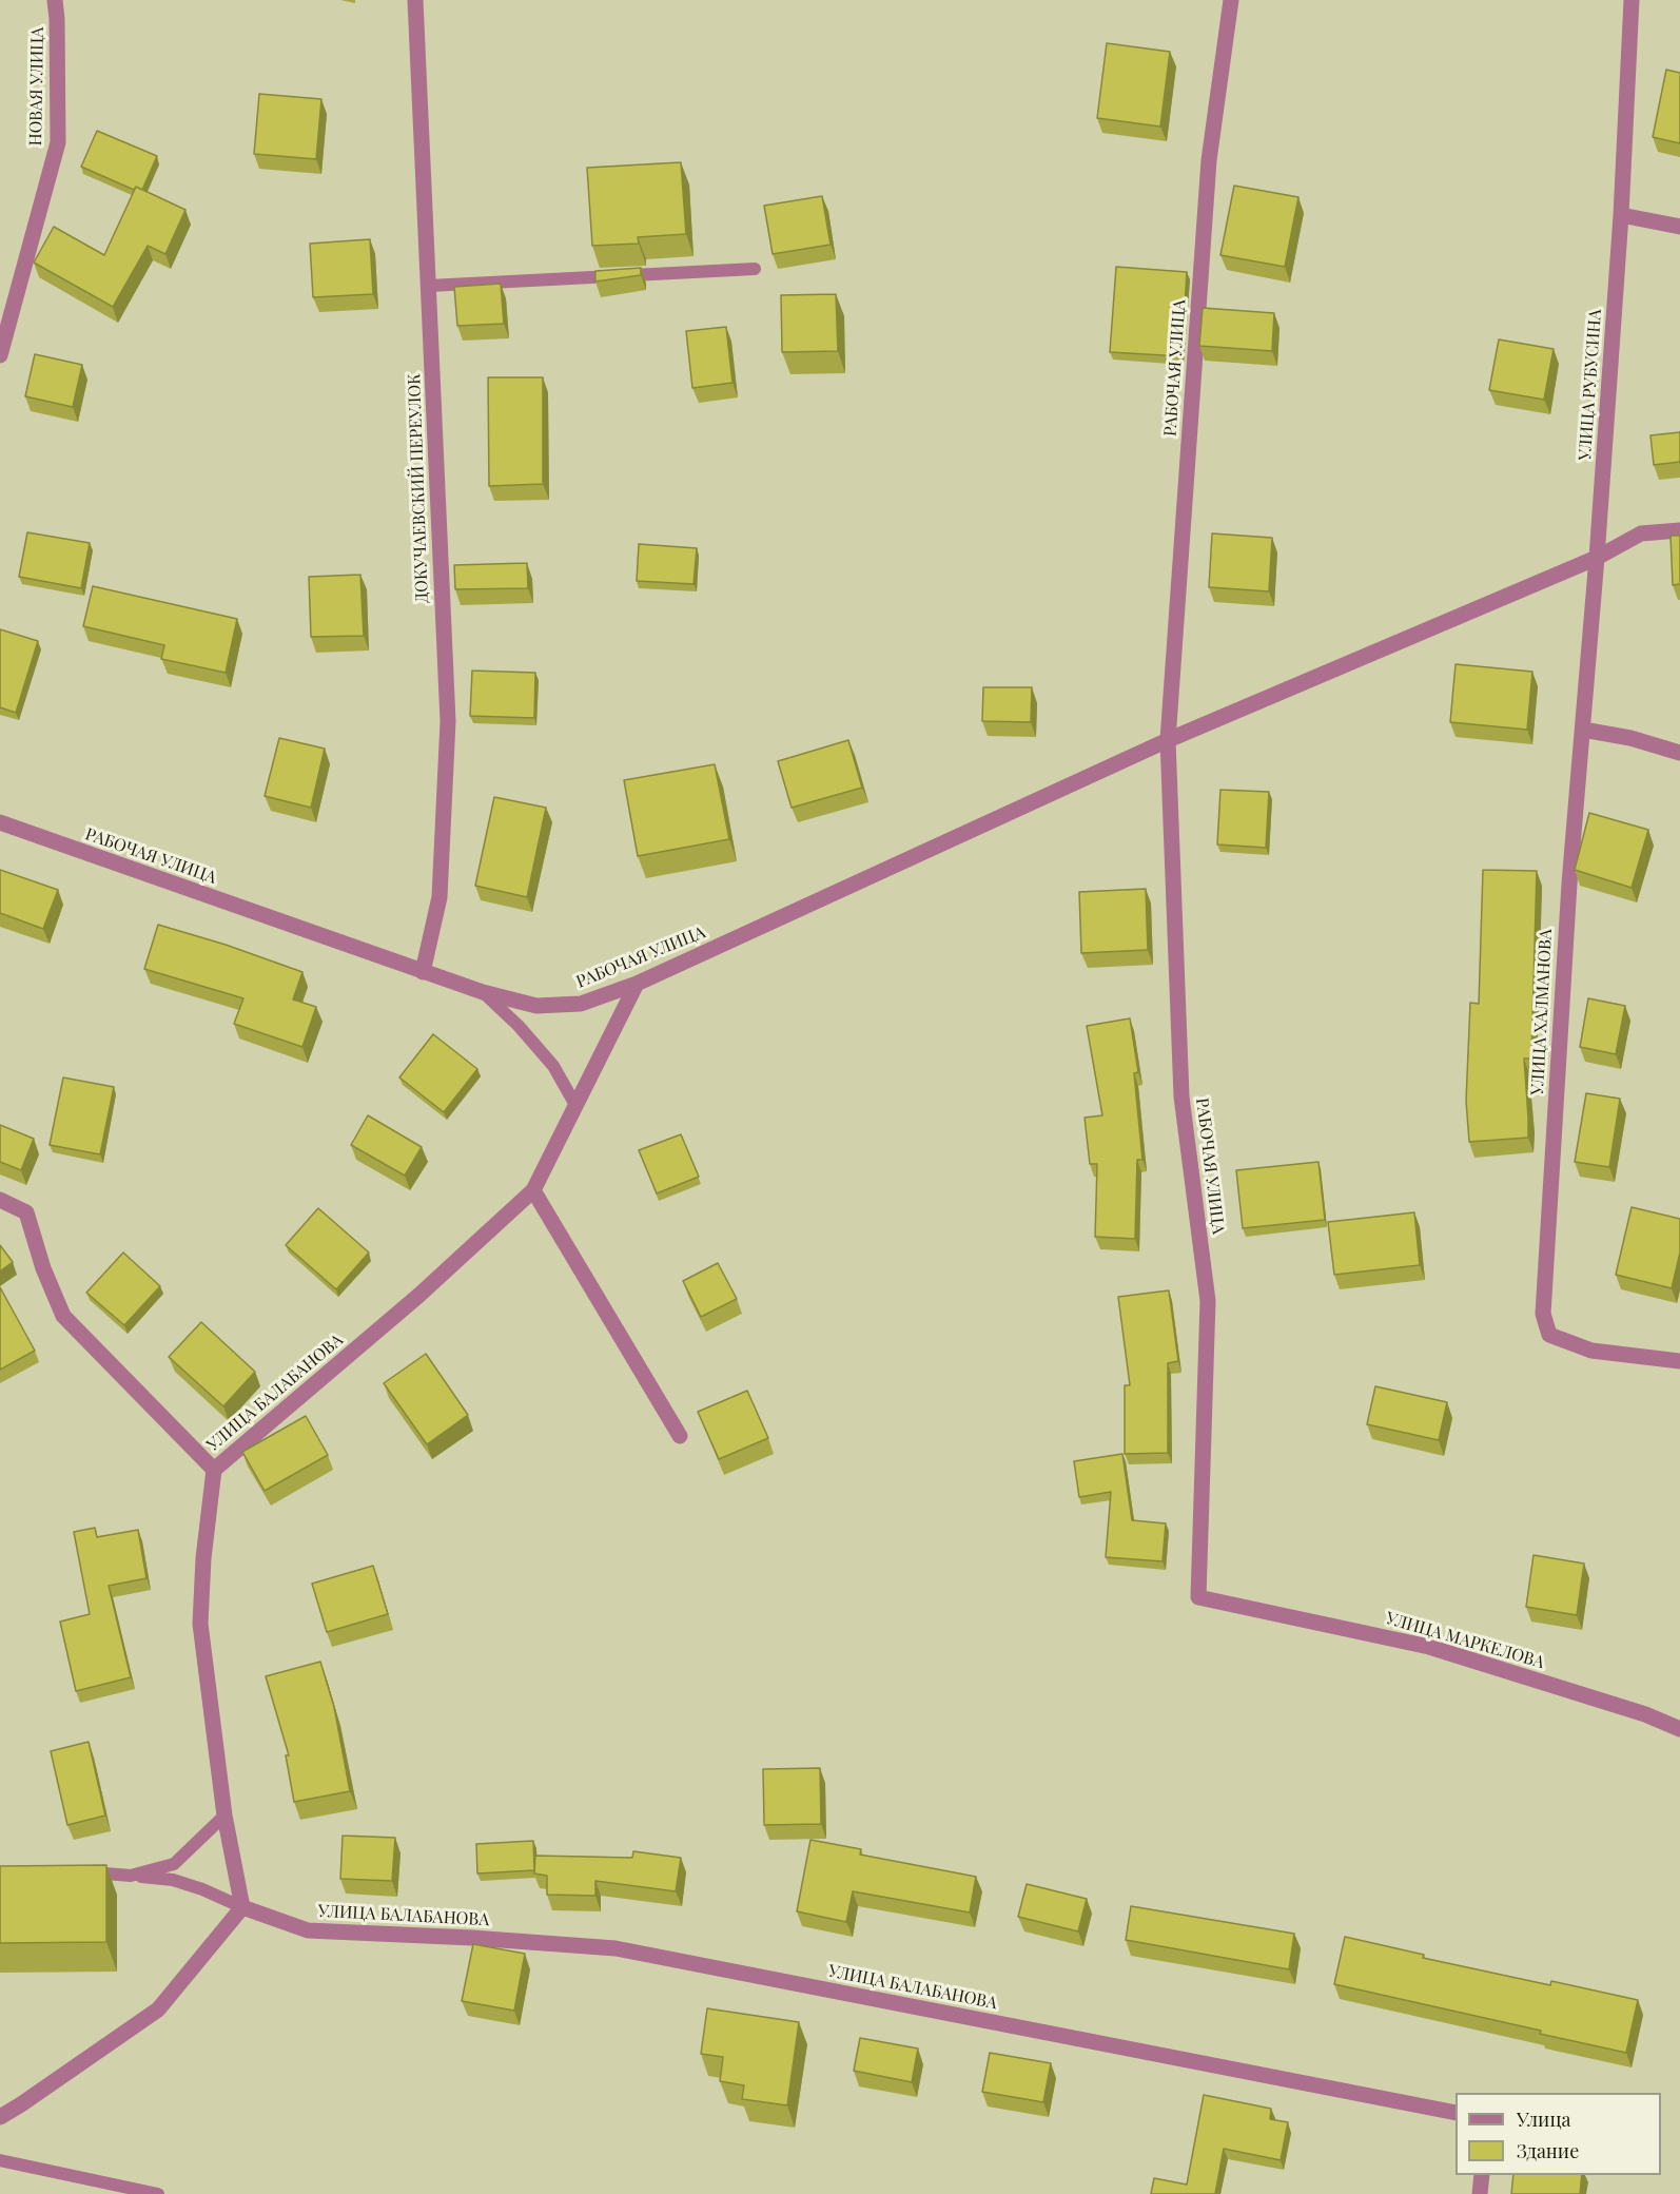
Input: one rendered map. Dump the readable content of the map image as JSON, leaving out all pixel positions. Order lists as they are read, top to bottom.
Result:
{
  "streets": {
    "street": [
      "НОВАЯ УЛИЦА",
      "РАБОЧАЯ УЛИЦА",
      "УЛИЦА РУБУСИНА",
      "ДОКУЧАЕВСКИЙ ПЕРЕУЛОК",
      "УЛИЦА ХАЛМАНОВА",
      "УЛИЦА БАЛАБАНОВА",
      "УЛИЦА МАРКЕЛОВА"
    ]
  },
  "crossings": [
    ["РАБОЧАЯ УЛИЦА", "УЛИЦА РУБУСИНА"],
    ["РАБОЧАЯ УЛИЦА", "ДОКУЧАЕВСКИЙ ПЕРЕУЛОК"],
    ["РАБОЧАЯ УЛИЦА", "УЛИЦА ХАЛМАНОВА"],
    ["РАБОЧАЯ УЛИЦА", "УЛИЦА БАЛАБАНОВА"],
    ["РАБОЧАЯ УЛИЦА", "УЛИЦА МАРКЕЛОВА"],
    ["УЛИЦА РУБУСИНА", "УЛИЦА ХАЛМАНОВА"]
  ],
  "legend": ["Улица", "Здание"]
}
